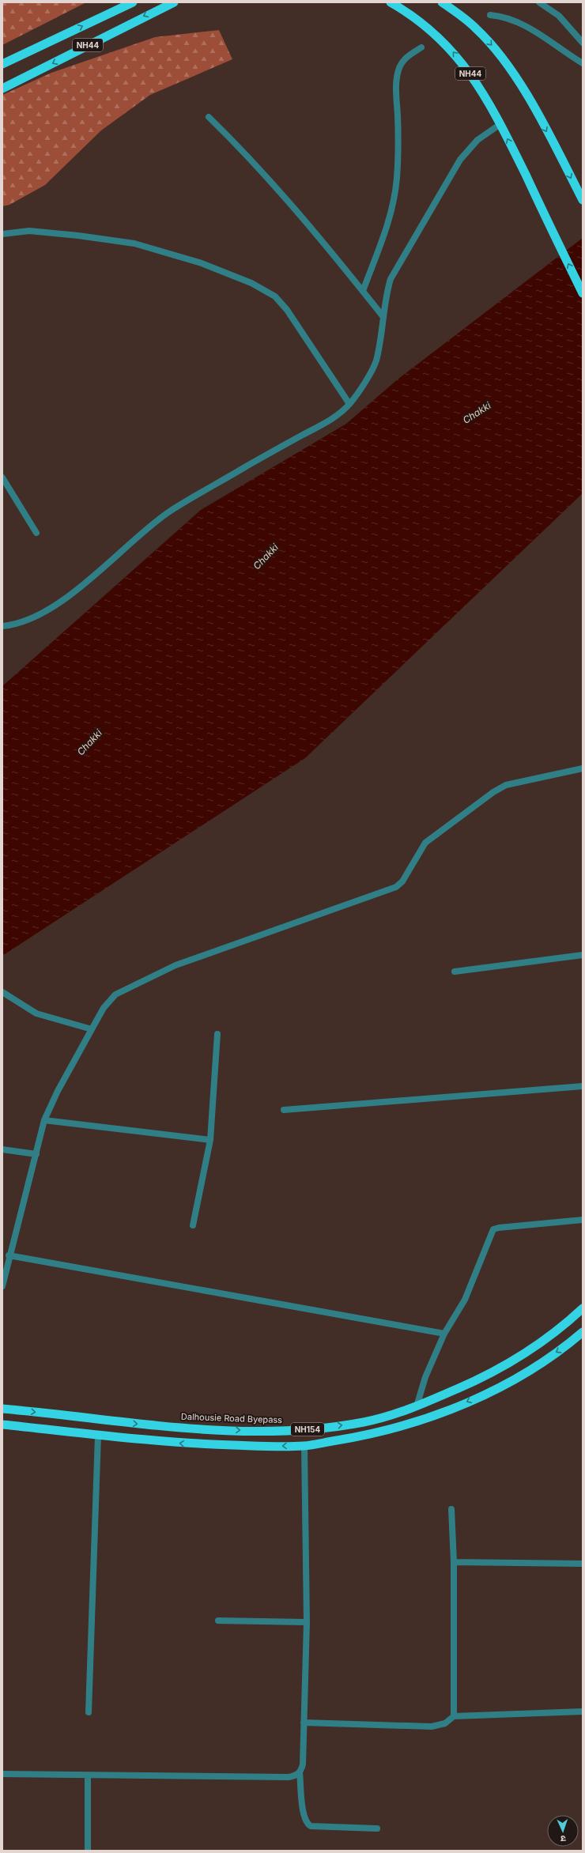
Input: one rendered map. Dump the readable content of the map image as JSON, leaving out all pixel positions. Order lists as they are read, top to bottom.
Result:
{
  "streets": {
    "highway": ["NH44", "Dalhousie Road Byepass", "NH154"]
  },
  "water": ["Chakki"],
  "north": "bottom"
}
